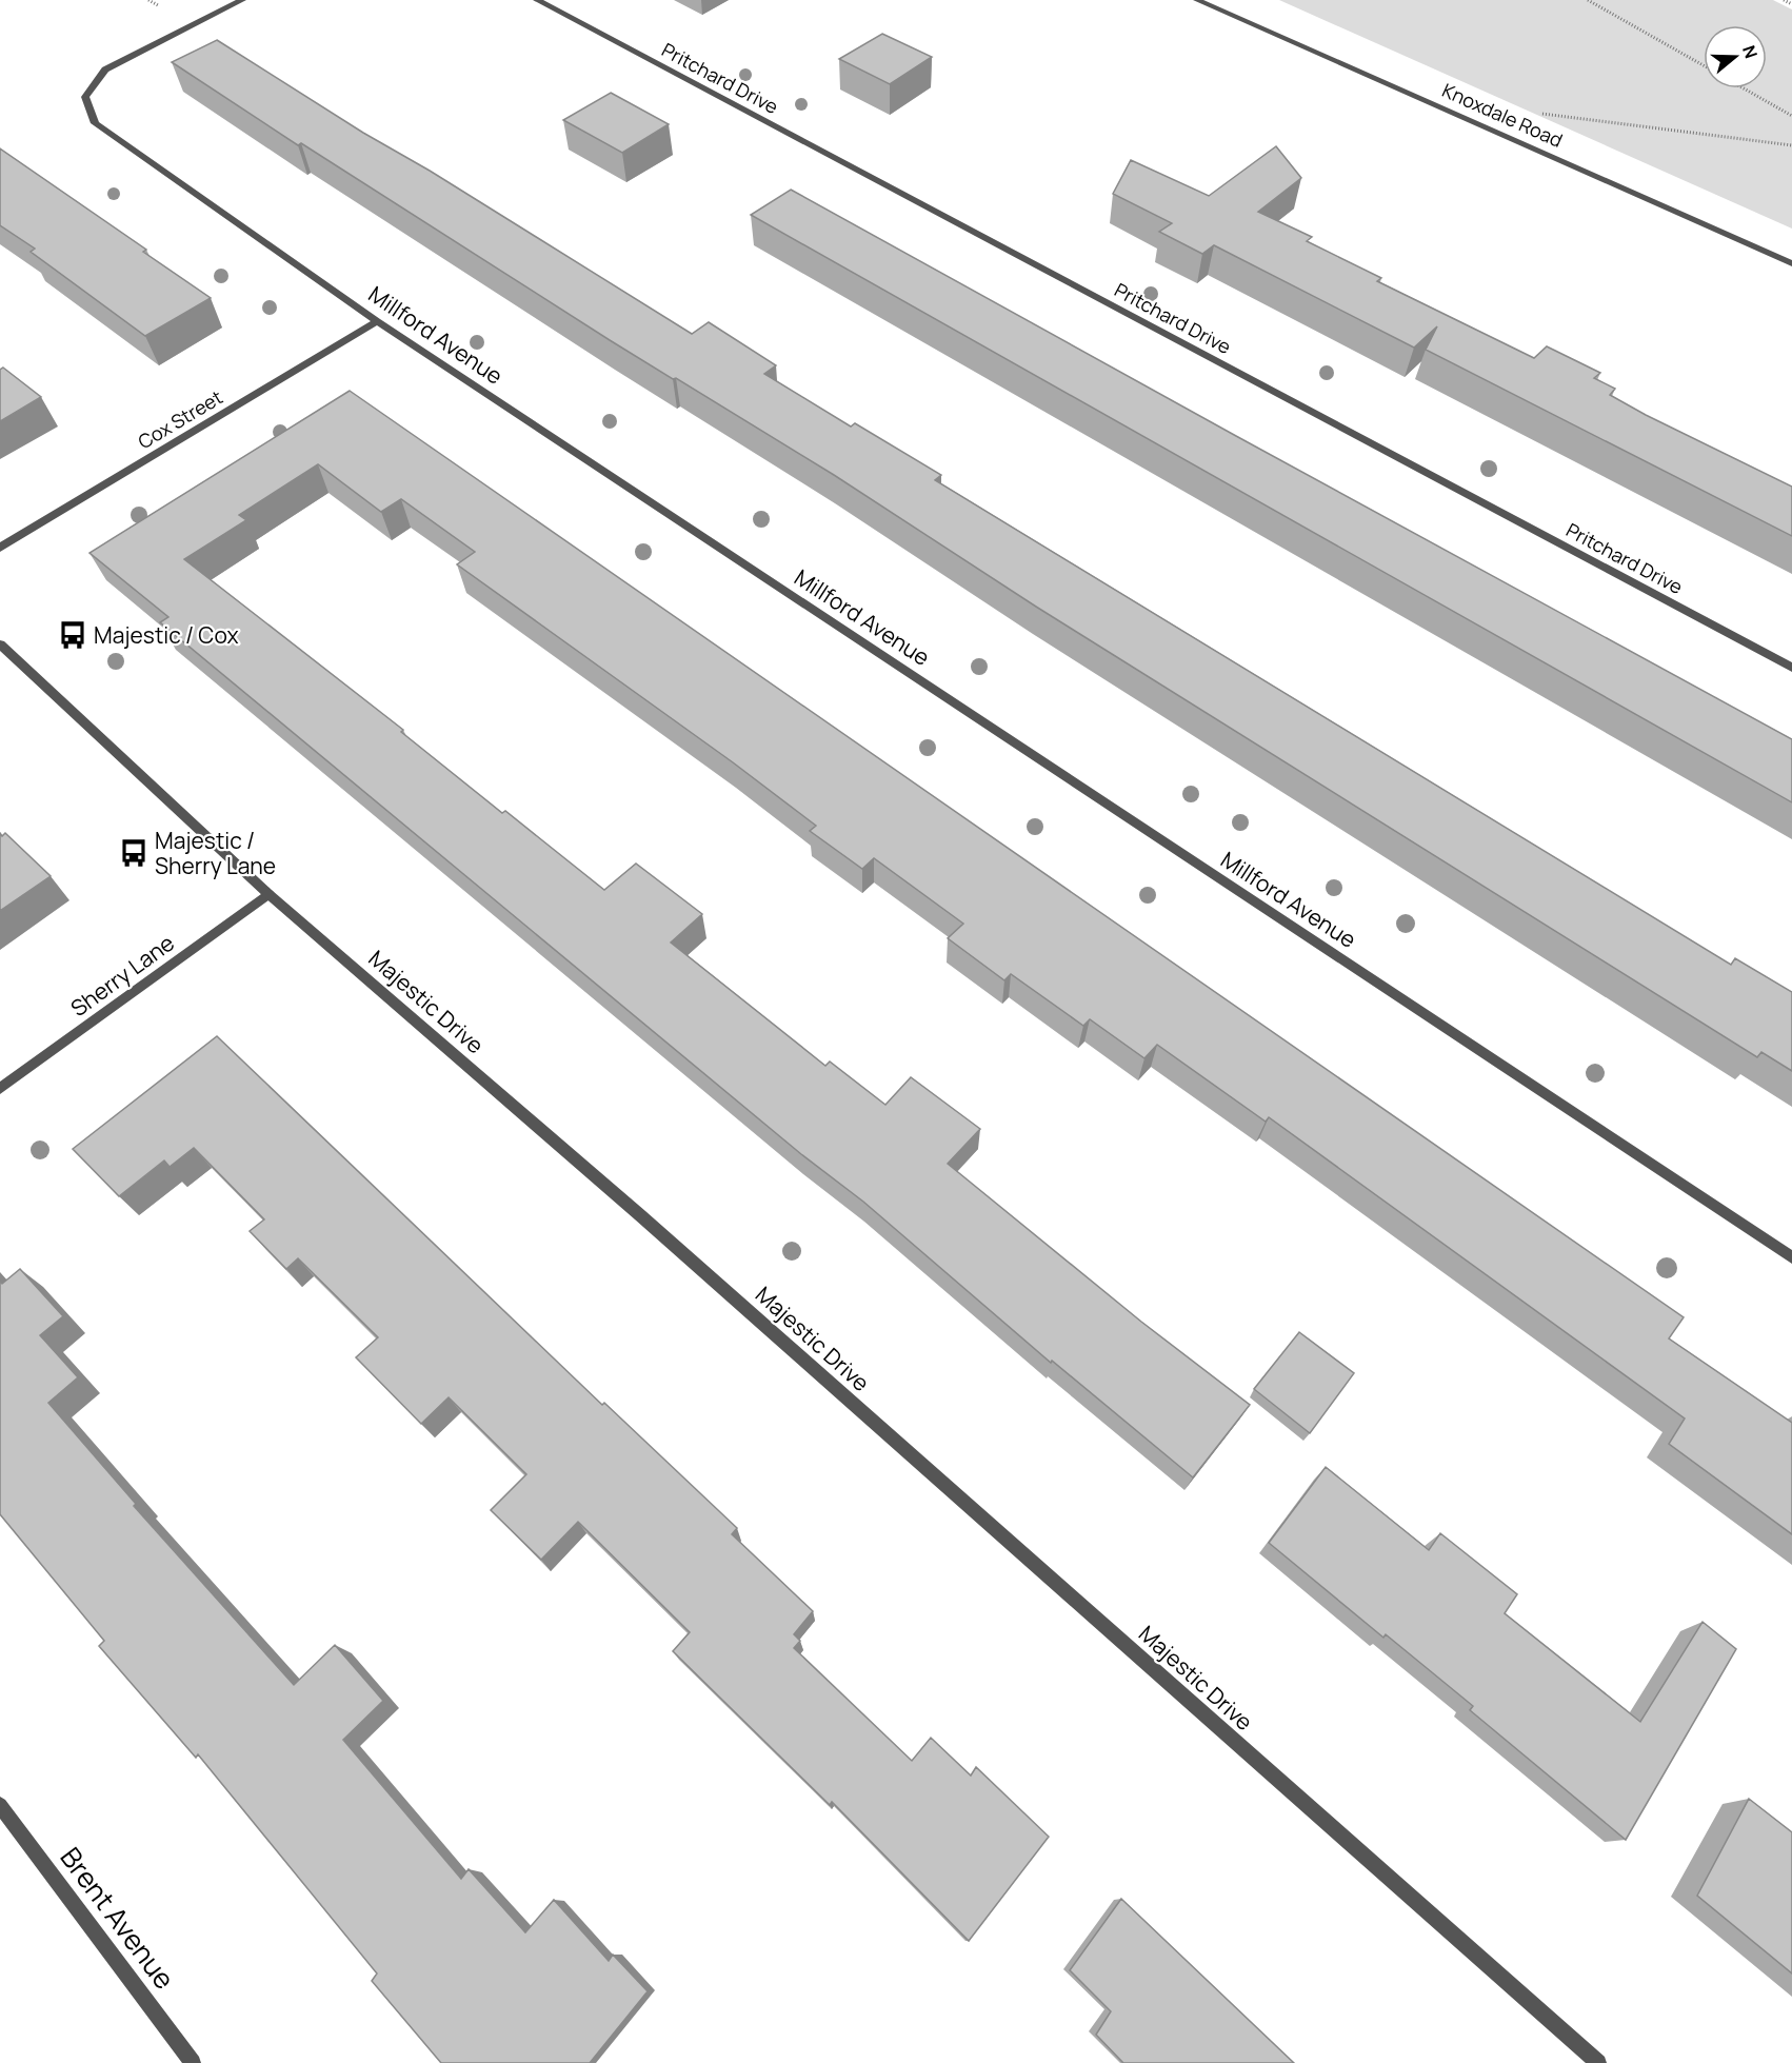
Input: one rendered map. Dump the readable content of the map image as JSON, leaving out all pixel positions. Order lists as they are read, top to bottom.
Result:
{
  "streets": {
    "street": [
      "Pritchard Drive",
      "Knoxdale Road",
      "Millford Avenue",
      "Cox Street",
      "Sherry Lane",
      "Majestic Drive",
      "Brent Avenue"
    ]
  },
  "crossings": [
    ["Millford Avenue", "Cox Street"],
    ["Sherry Lane", "Majestic Drive"]
  ],
  "places": {
    "bus stop": ["Majestic / Cox", "Majestic / Sherry Lane"]
  },
  "north": "right"
}
